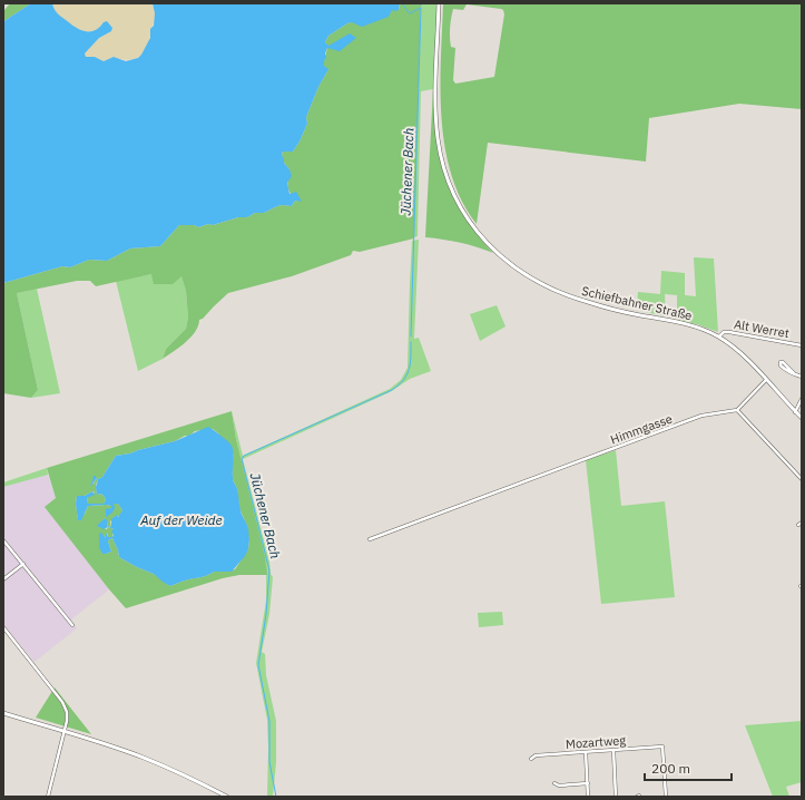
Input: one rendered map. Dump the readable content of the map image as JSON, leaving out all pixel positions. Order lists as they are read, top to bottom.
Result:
{
  "streets": {
    "street": [
      "Schiefbahner Straße",
      "Alt Werret",
      "Himmgasse",
      "Mozartweg"
    ]
  },
  "crossings": [
    ["Schiefbahner Straße", "Alt Werret"]
  ],
  "water": ["Jüchener Bach", "Auf der Weide"],
  "scale_bar": "200 m"
}
